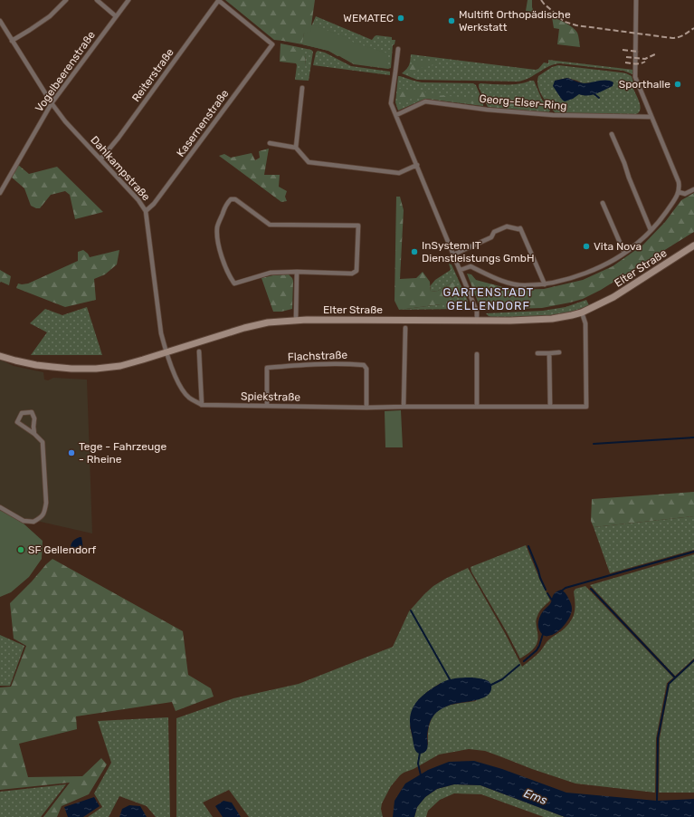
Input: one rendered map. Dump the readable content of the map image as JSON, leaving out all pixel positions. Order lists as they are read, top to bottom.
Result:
{
  "streets": {
    "main road": ["Elter Straße"],
    "street": [
      "Vogelbeerenstraße",
      "Reiterstraße",
      "Georg-Elser-Ring",
      "Kasernenstraße",
      "Dahlkampstraße",
      "Flachstraße",
      "Spiekstraße"
    ]
  },
  "crossings": [
    ["Vogelbeerenstraße", "Dahlkampstraße"],
    ["Reiterstraße", "Kasernenstraße"],
    ["Reiterstraße", "Dahlkampstraße"],
    ["Kasernenstraße", "Dahlkampstraße"],
    ["Dahlkampstraße", "Elter Straße"],
    ["Elter Straße", "Spiekstraße"],
    ["Flachstraße", "Spiekstraße"]
  ],
  "districts": ["GARTENSTADT GELLENDORF"],
  "water": ["Ems"],
  "places": [
    "WEMATEC",
    "Multifit Orthopädische Werkstatt",
    "Sporthalle",
    "Vita Nova",
    "InSystem IT Dienstleistungs GmbH",
    "Tege - Fahrzeuge - Rheine",
    "SF Gellendorf"
  ]
}
